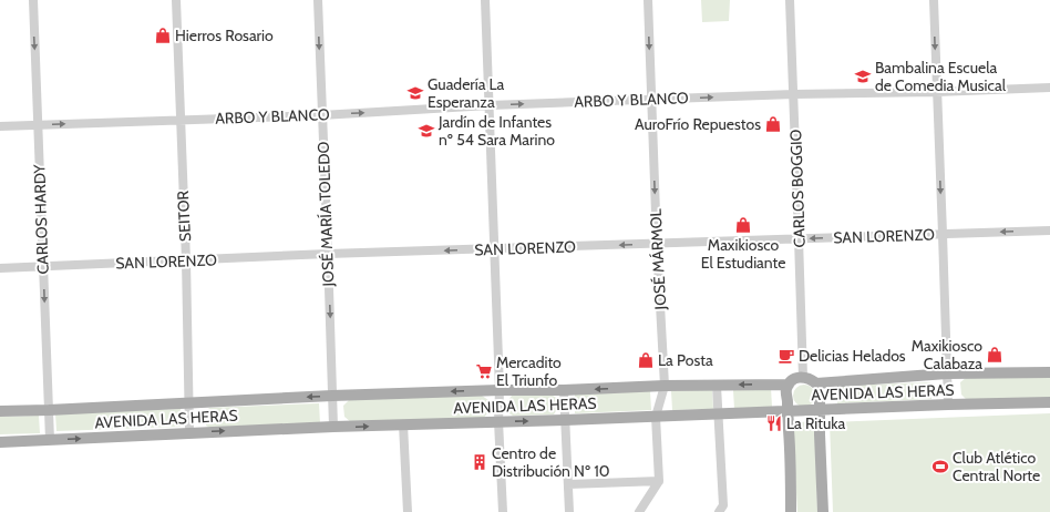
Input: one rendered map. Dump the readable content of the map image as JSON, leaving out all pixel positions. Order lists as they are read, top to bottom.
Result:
{
  "streets": {
    "main road": ["AVENIDA LAS HERAS"],
    "street": [
      "ARBO Y BLANCO",
      "CARLOS BOGGIO",
      "JOSÉ MARÍA TOLEDO",
      "SEITOR",
      "CARLOS HARDY",
      "SAN LORENZO",
      "JOSÉ MÁRMOL"
    ]
  },
  "crossings": [
    ["ARBO Y BLANCO", "CARLOS BOGGIO"],
    ["ARBO Y BLANCO", "JOSÉ MARÍA TOLEDO"],
    ["ARBO Y BLANCO", "SEITOR"],
    ["ARBO Y BLANCO", "CARLOS HARDY"],
    ["ARBO Y BLANCO", "JOSÉ MÁRMOL"],
    ["CARLOS BOGGIO", "SAN LORENZO"],
    ["CARLOS BOGGIO", "AVENIDA LAS HERAS"],
    ["JOSÉ MARÍA TOLEDO", "SAN LORENZO"],
    ["JOSÉ MARÍA TOLEDO", "AVENIDA LAS HERAS"],
    ["SEITOR", "SAN LORENZO"],
    ["SEITOR", "AVENIDA LAS HERAS"],
    ["CARLOS HARDY", "SAN LORENZO"],
    ["CARLOS HARDY", "AVENIDA LAS HERAS"],
    ["SAN LORENZO", "JOSÉ MÁRMOL"],
    ["JOSÉ MÁRMOL", "AVENIDA LAS HERAS"]
  ],
  "one_way": [
    "ARBO Y BLANCO",
    "JOSÉ MARÍA TOLEDO",
    "CARLOS HARDY",
    "SAN LORENZO",
    "JOSÉ MÁRMOL"
  ],
  "places": {
    "shop": [
      "Hierros Rosario",
      "AuroFrío Repuestos",
      "Maxikiosco El Estudiante",
      "Maxikiosco Calabaza",
      "La Posta"
    ],
    "school or university": ["Bambalina Escuela de Comedia Musical", "Guadería La Esperanza", "Jardín de Infantes nº 54 Sara Marino"],
    "cafe": ["Delicias Helados"],
    "supermarket": ["Mercadito El Triunfo"],
    "restaurant": ["La Rituka"],
    "building": ["Centro de Distribución Nº 10"],
    "sports": ["Club Atlético Central Norte"]
  }
}
